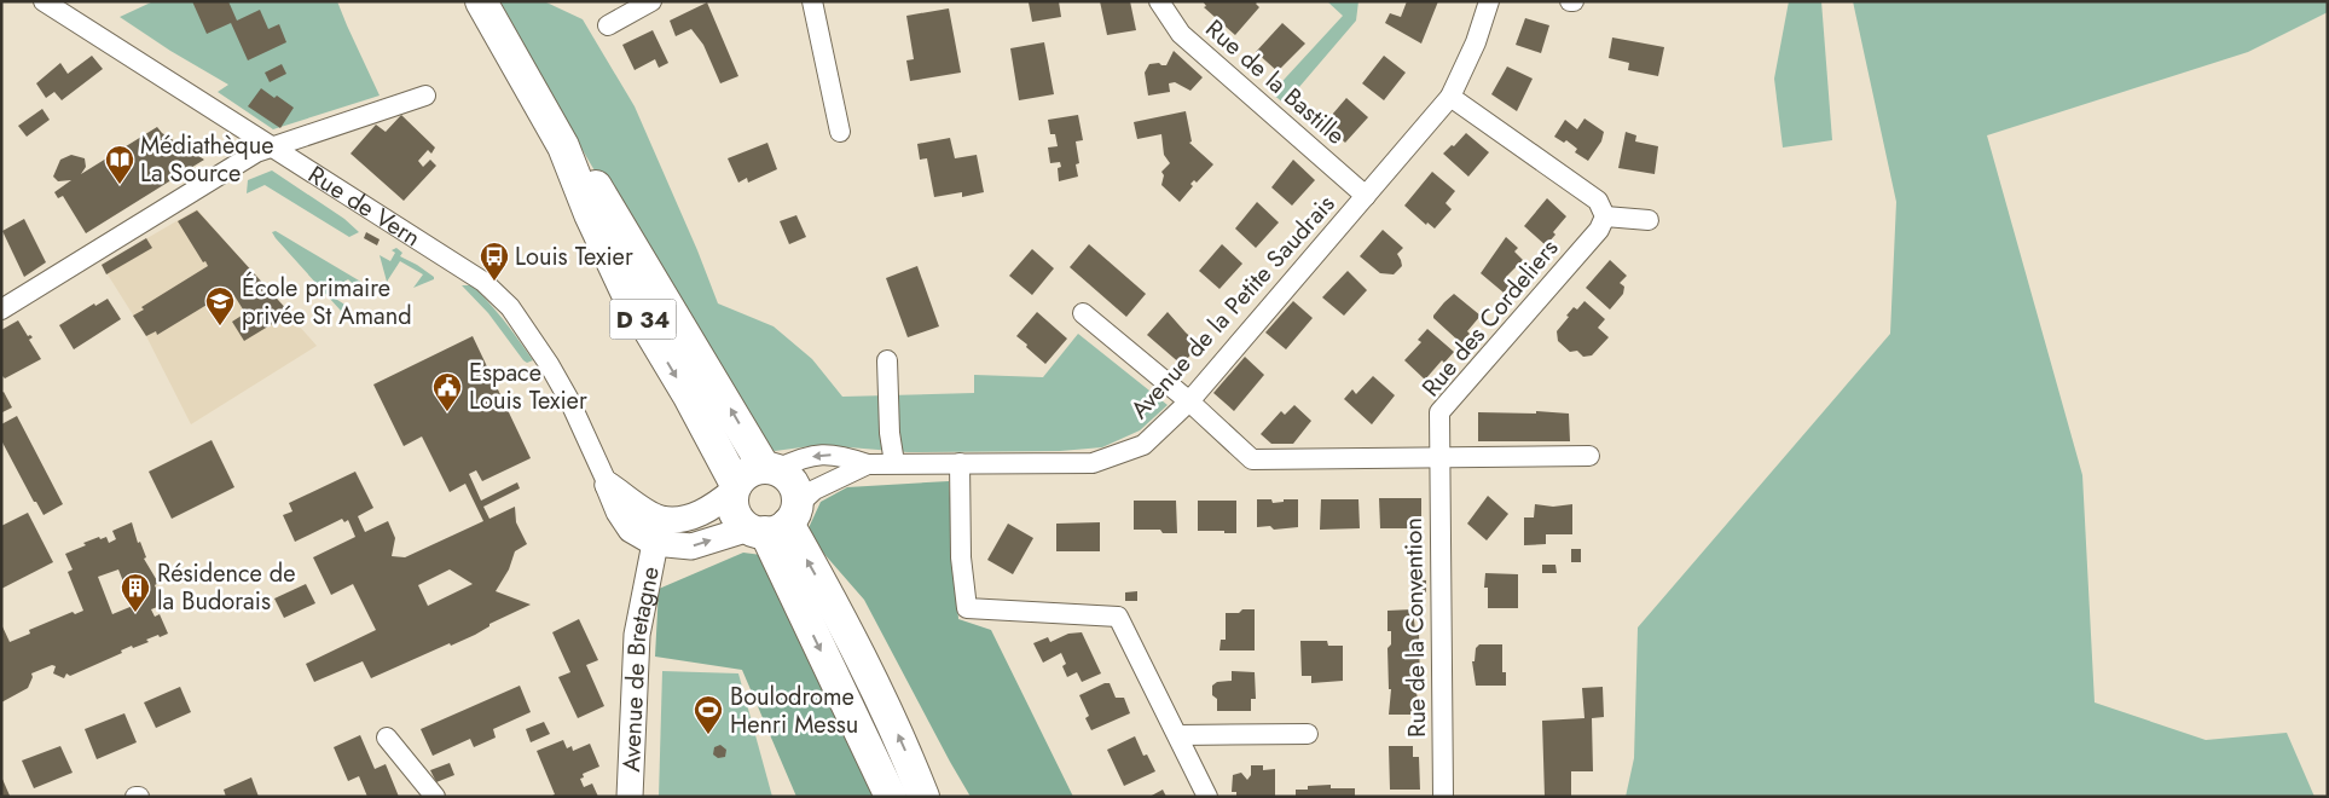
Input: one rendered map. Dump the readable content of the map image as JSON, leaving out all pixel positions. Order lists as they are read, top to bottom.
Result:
{
  "streets": {
    "main road": ["D 34"],
    "street": [
      "Rue de la Bastille",
      "Rue de Vern",
      "Avenue de la Petite Saudrais",
      "Rue des Cordeliers",
      "Rue de la Convention",
      "Avenue de Bretagne"
    ]
  },
  "crossings": [
    ["Rue de la Bastille", "Avenue de la Petite Saudrais"],
    ["Rue de Vern", "Avenue de Bretagne"],
    ["Avenue de la Petite Saudrais", "D 34"],
    ["Rue des Cordeliers", "Rue de la Convention"]
  ],
  "places": {
    "library": ["Médiathèque La Source"],
    "bus stop": ["Louis Texier"],
    "school or university": ["École primaire privée St Amand"],
    "public building": ["Espace Louis Texier"],
    "building": ["Résidence de la Budorais"],
    "sports": ["Boulodrome Henri Messu"]
  }
}
